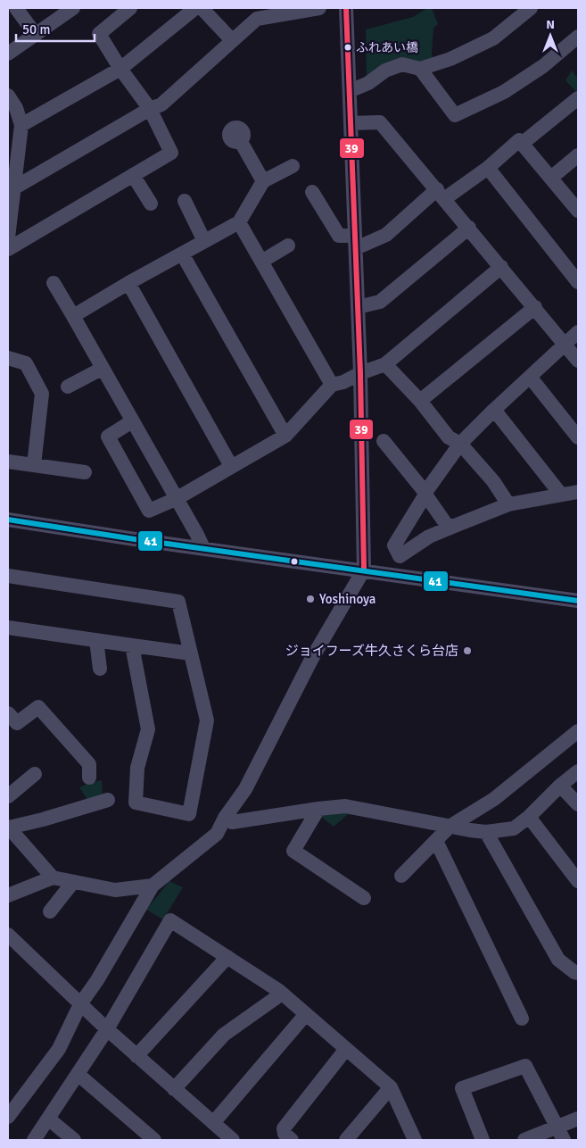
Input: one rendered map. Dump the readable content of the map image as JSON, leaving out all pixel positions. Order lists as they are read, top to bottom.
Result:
{
  "places": ["ふれあい橋", "Yoshinoya", "ジョイフーズ牛久さくら台店"],
  "lines": ["transit line 39", "transit line 41"],
  "scale_bar": "50 m",
  "north": "top"
}
